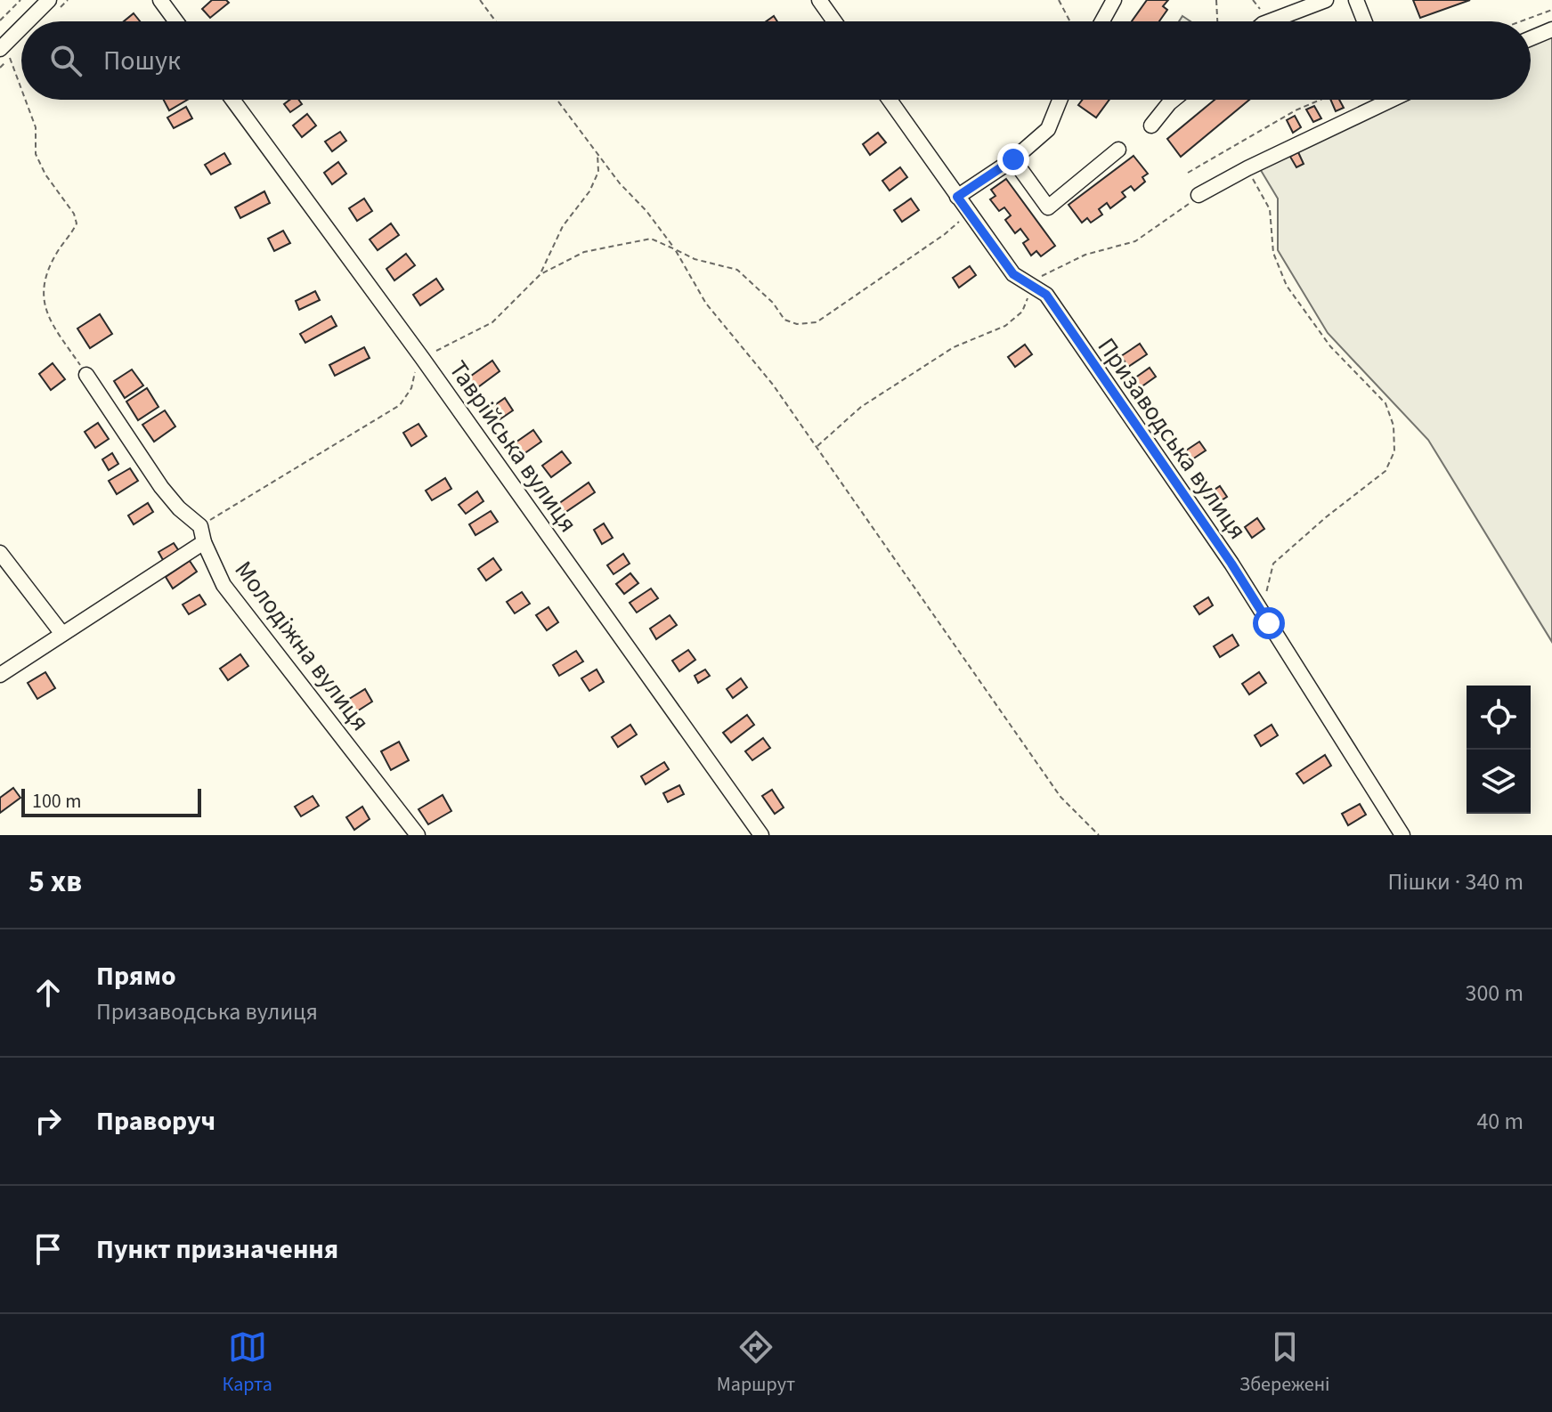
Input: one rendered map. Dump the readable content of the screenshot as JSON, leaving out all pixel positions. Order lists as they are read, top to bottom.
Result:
{
  "streets": {
    "street": ["Призаводська вулиця", "Таврійська вулиця", "Молодіжна вулиця"]
  },
  "scale_bar": "100 m",
  "page": {
    "search": "Пошук",
    "scale": "100 m",
    "heading": ["5 хв", "Пішки · 340 m"],
    "list": [
      ["Прямо", "Призаводська вулиця", "300 m"],
      ["Праворуч", "40 m"],
      "Пункт призначення"
    ],
    "nav": ["Карта", "Маршрут", "Збережені"]
  }
}
